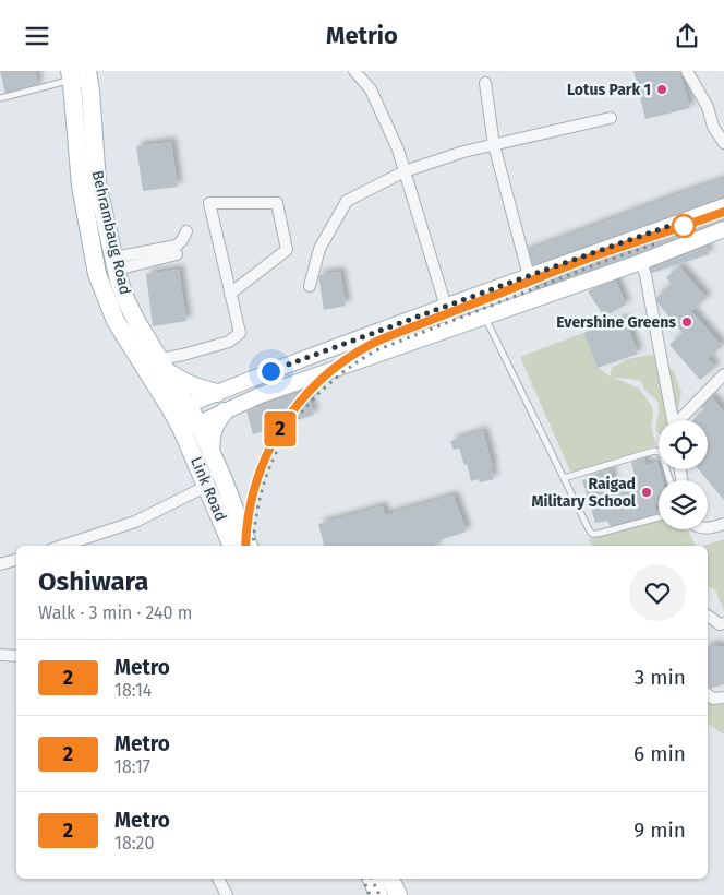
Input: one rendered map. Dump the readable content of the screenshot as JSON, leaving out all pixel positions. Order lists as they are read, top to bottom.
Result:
{
  "streets": {
    "main road": ["Behrambaug Road", "Link Road"]
  },
  "places": ["Lotus Park 1", "Evershine Greens", "Raigad Military School"],
  "lines": ["metro line 2"],
  "page": {
    "header": "Metrio",
    "on_map": "2",
    "heading": ["Oshiwara", "Walk · 3 min · 240 m"],
    "list": [
      {
        "mark": "2",
        "name": "Metro",
        "note": "18:14",
        "value": "3 min"
      },
      {
        "mark": "2",
        "name": "Metro",
        "note": "18:17",
        "value": "6 min"
      },
      {
        "mark": "2",
        "name": "Metro",
        "note": "18:20",
        "value": "9 min"
      }
    ]
  }
}
